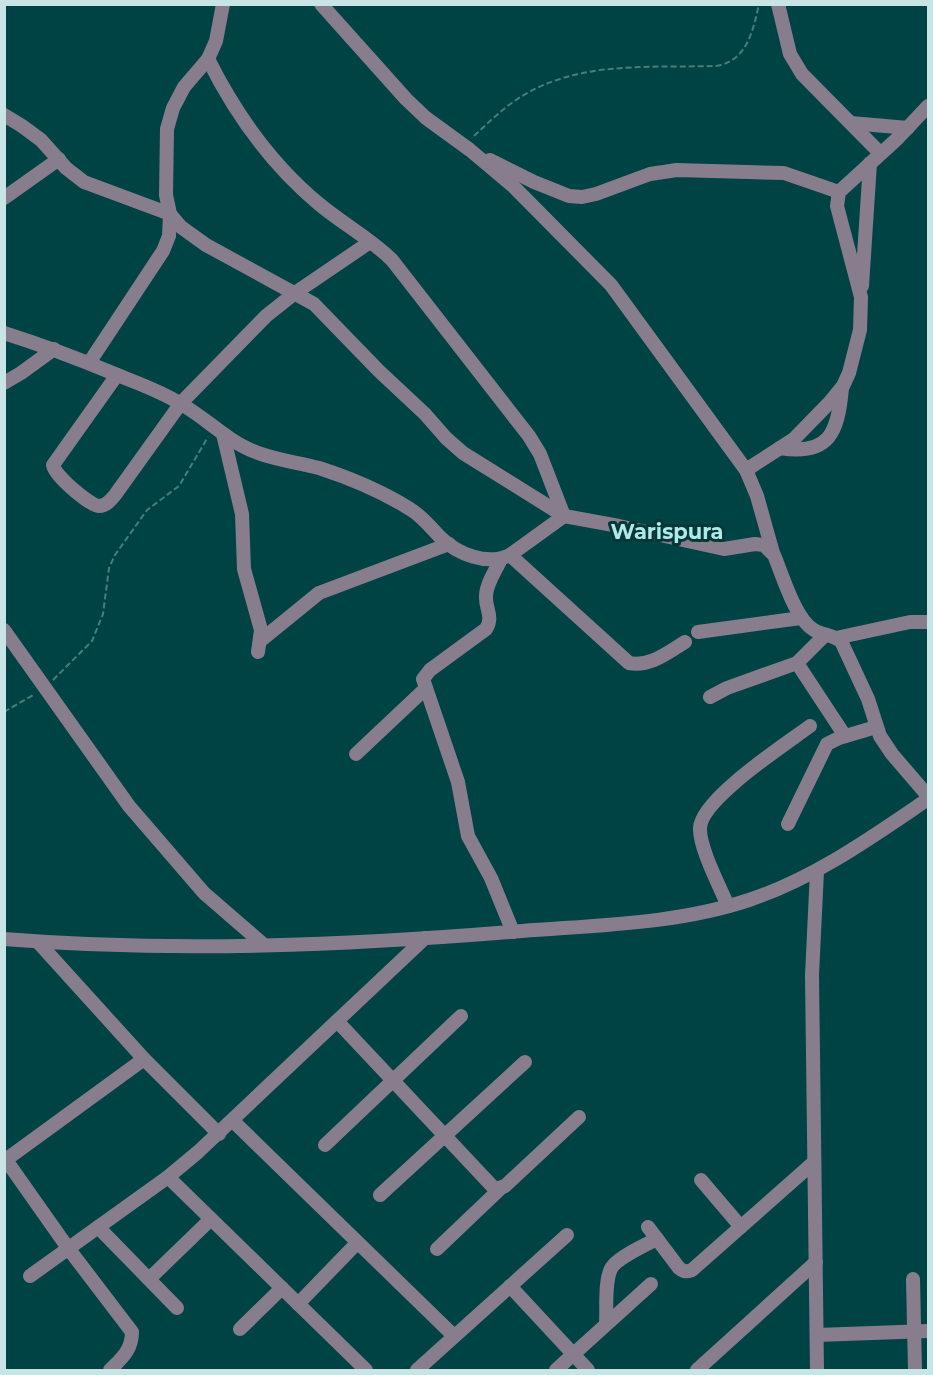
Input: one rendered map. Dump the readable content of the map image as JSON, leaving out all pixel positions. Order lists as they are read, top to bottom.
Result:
{
  "districts": ["Warispura"]
}
